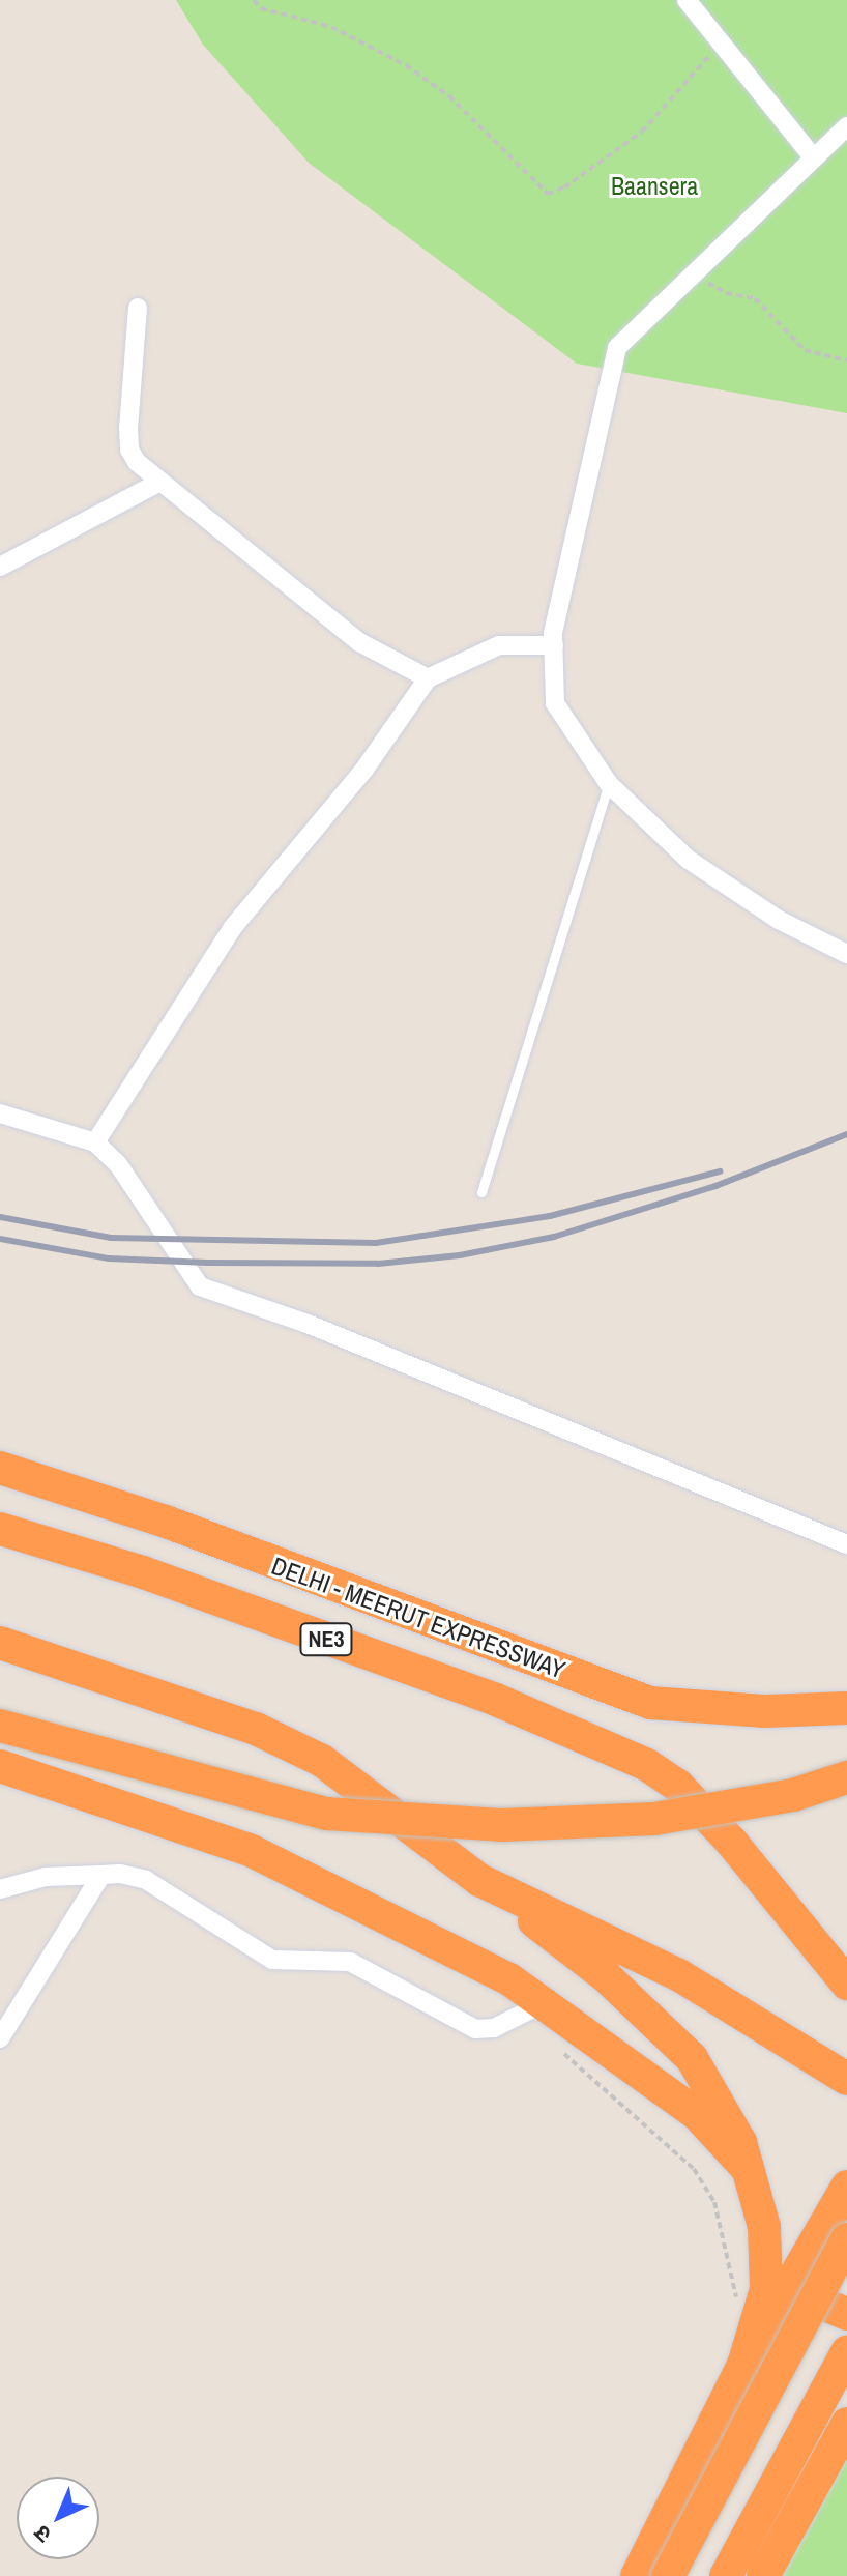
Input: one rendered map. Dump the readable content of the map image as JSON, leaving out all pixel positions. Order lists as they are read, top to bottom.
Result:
{
  "streets": {
    "highway": ["DELHI - MEERUT EXPRESSWAY", "NE3"]
  },
  "parks": ["Baansera"],
  "north": "bottom left"
}
